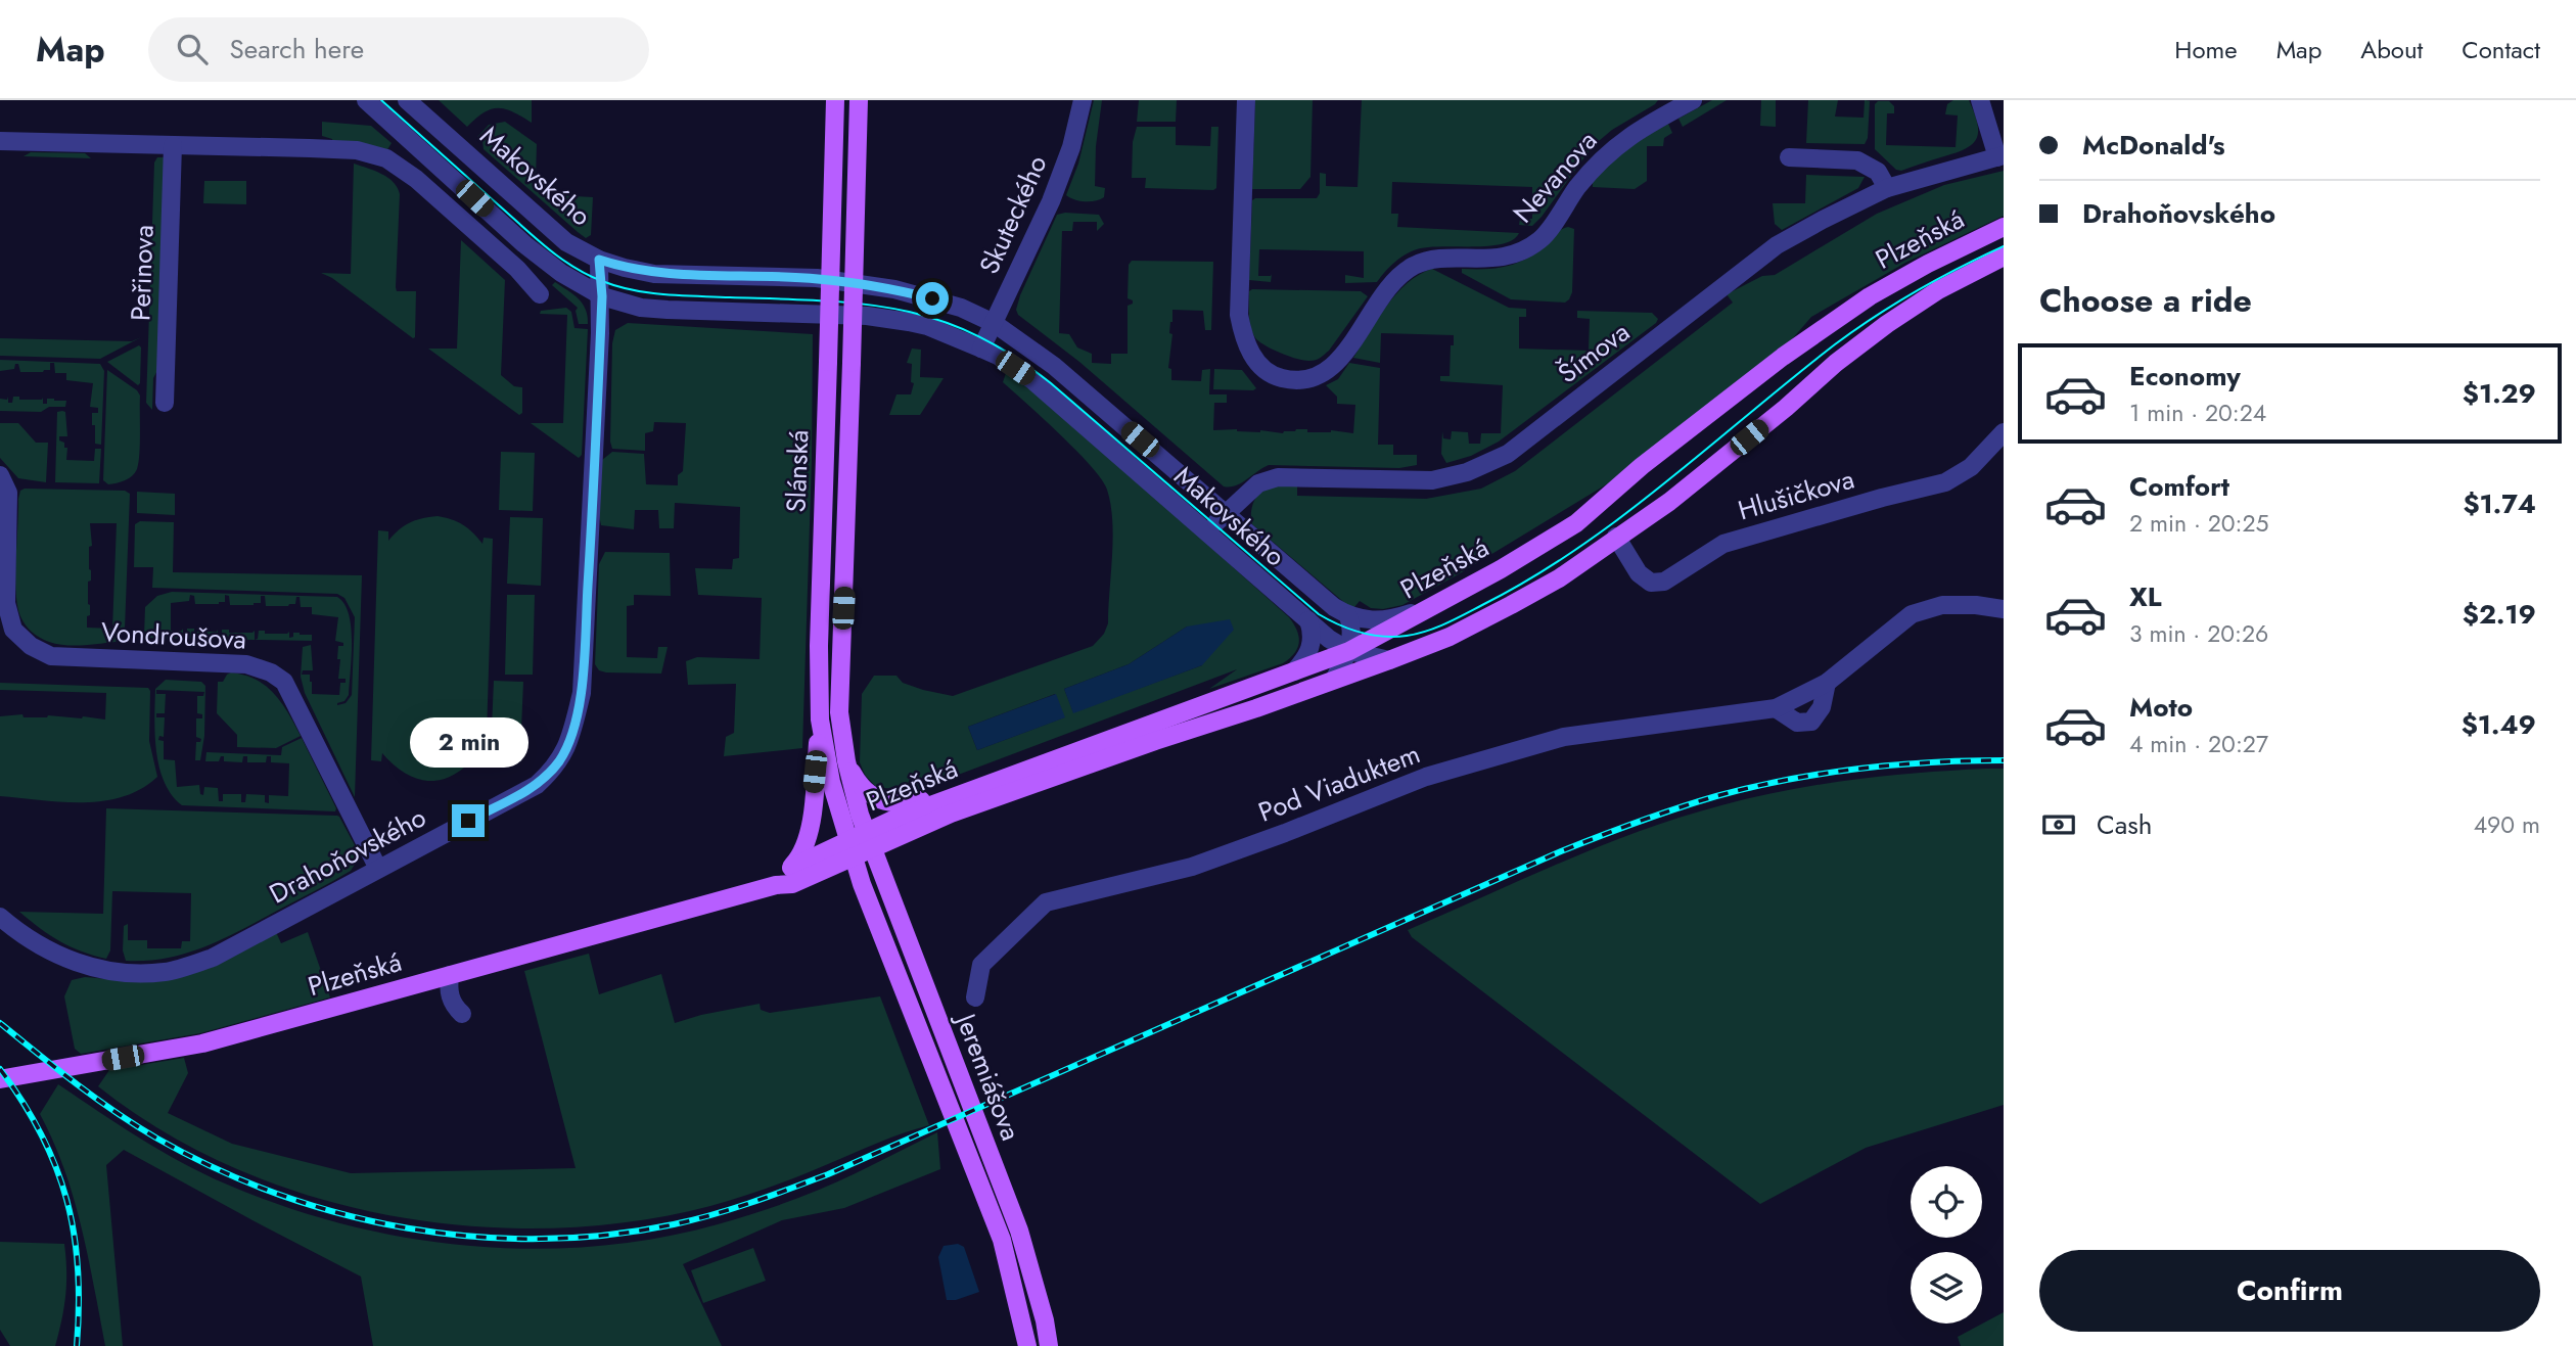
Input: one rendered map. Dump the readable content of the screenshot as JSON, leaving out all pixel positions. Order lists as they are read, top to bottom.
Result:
{
  "streets": {
    "main road": ["Plzeňská", "Slánská", "Jeremiášova"],
    "street": [
      "Makovského",
      "Nevanova",
      "Skuteckého",
      "Peřinova",
      "Šímova",
      "Hlušičkova",
      "Vondroušova",
      "Pod Viaduktem",
      "Drahoňovského"
    ]
  },
  "crossings": [
    ["Makovského", "Skuteckého"],
    ["Makovského", "Plzeňská"],
    ["Makovského", "Šímova"],
    ["Makovského", "Drahoňovského"],
    ["Plzeňská", "Slánská"],
    ["Plzeňská", "Hlušičkova"],
    ["Plzeňská", "Jeremiášova"],
    ["Slánská", "Jeremiášova"],
    ["Vondroušova", "Drahoňovského"]
  ],
  "page": {
    "header": "Map",
    "search": "Search here",
    "nav": [
      "Home",
      "Map",
      "About",
      "Contact"
    ],
    "banner": ["McDonald's", "Drahoňovského"],
    "heading": "Choose a ride",
    "list": [
      {
        "name": "Economy",
        "note": "1 min · 20:24",
        "value": "$1.29"
      },
      {
        "name": "Comfort",
        "note": "2 min · 20:25",
        "value": "$1.74"
      },
      {
        "name": "XL",
        "note": "3 min · 20:26",
        "value": "$2.19"
      },
      {
        "name": "Moto",
        "note": "4 min · 20:27",
        "value": "$1.49"
      }
    ],
    "bubble": "2 min",
    "pay": ["Cash", "490 m"],
    "buttons": "Confirm"
  }
}
